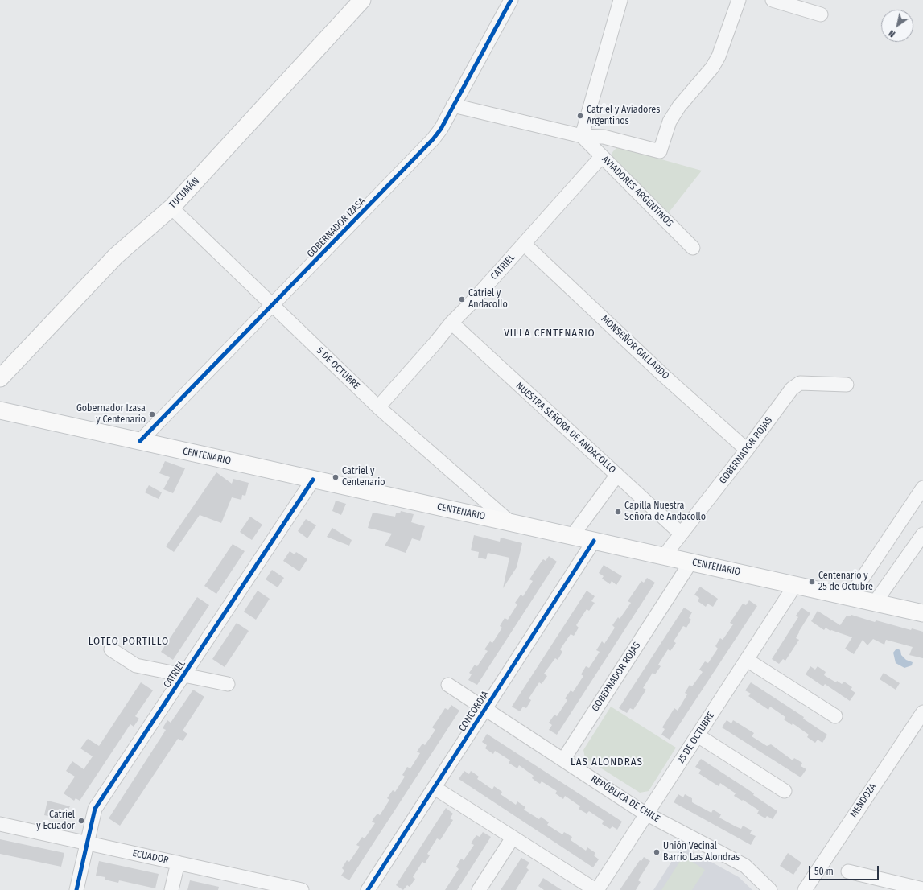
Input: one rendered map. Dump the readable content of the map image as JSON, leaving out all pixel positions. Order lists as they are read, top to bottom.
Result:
{
  "streets": {
    "main road": ["TUCUMÁN", "CENTENARIO"],
    "street": [
      "AVIADORES ARGENTINOS",
      "GOBERNADOR IZASA",
      "CATRIEL",
      "MONSEÑOR GALLARDO",
      "5 DE OCTUBRE",
      "NUESTRA SEÑORA DE ANDACOLLO",
      "GOBERNADOR ROJAS",
      "CONCORDIA",
      "25 DE OCTUBRE",
      "REPÚBLICA DE CHILE",
      "MENDOZA",
      "ECUADOR"
    ]
  },
  "crossings": [
    ["AVIADORES ARGENTINOS", "CATRIEL"],
    ["TUCUMÁN", "5 DE OCTUBRE"],
    ["GOBERNADOR IZASA", "5 DE OCTUBRE"],
    ["GOBERNADOR IZASA", "CENTENARIO"],
    ["CATRIEL", "MONSEÑOR GALLARDO"],
    ["CATRIEL", "5 DE OCTUBRE"],
    ["CATRIEL", "NUESTRA SEÑORA DE ANDACOLLO"],
    ["CATRIEL", "CENTENARIO"],
    ["CATRIEL", "ECUADOR"],
    ["MONSEÑOR GALLARDO", "GOBERNADOR ROJAS"],
    ["5 DE OCTUBRE", "CENTENARIO"],
    ["NUESTRA SEÑORA DE ANDACOLLO", "GOBERNADOR ROJAS"],
    ["GOBERNADOR ROJAS", "CENTENARIO"],
    ["GOBERNADOR ROJAS", "REPÚBLICA DE CHILE"],
    ["CENTENARIO", "CONCORDIA"],
    ["CENTENARIO", "25 DE OCTUBRE"],
    ["CONCORDIA", "REPÚBLICA DE CHILE"],
    ["25 DE OCTUBRE", "REPÚBLICA DE CHILE"]
  ],
  "districts": ["VILLA CENTENARIO", "LOTEO PORTILLO", "LAS ALONDRAS"],
  "places": [
    "Catriel y Aviadores Argentinos",
    "Catriel y Andacollo",
    "Gobernador Izasa y Centenario",
    "Catriel y Centenario",
    "Capilla Nuestra Señora de Andacollo",
    "Centenario y 25 de Octubre",
    "Catriel y Ecuador",
    "Unión Vecinal Barrio Las Alondras"
  ],
  "scale_bar": "50 m",
  "north": "bottom left"
}
